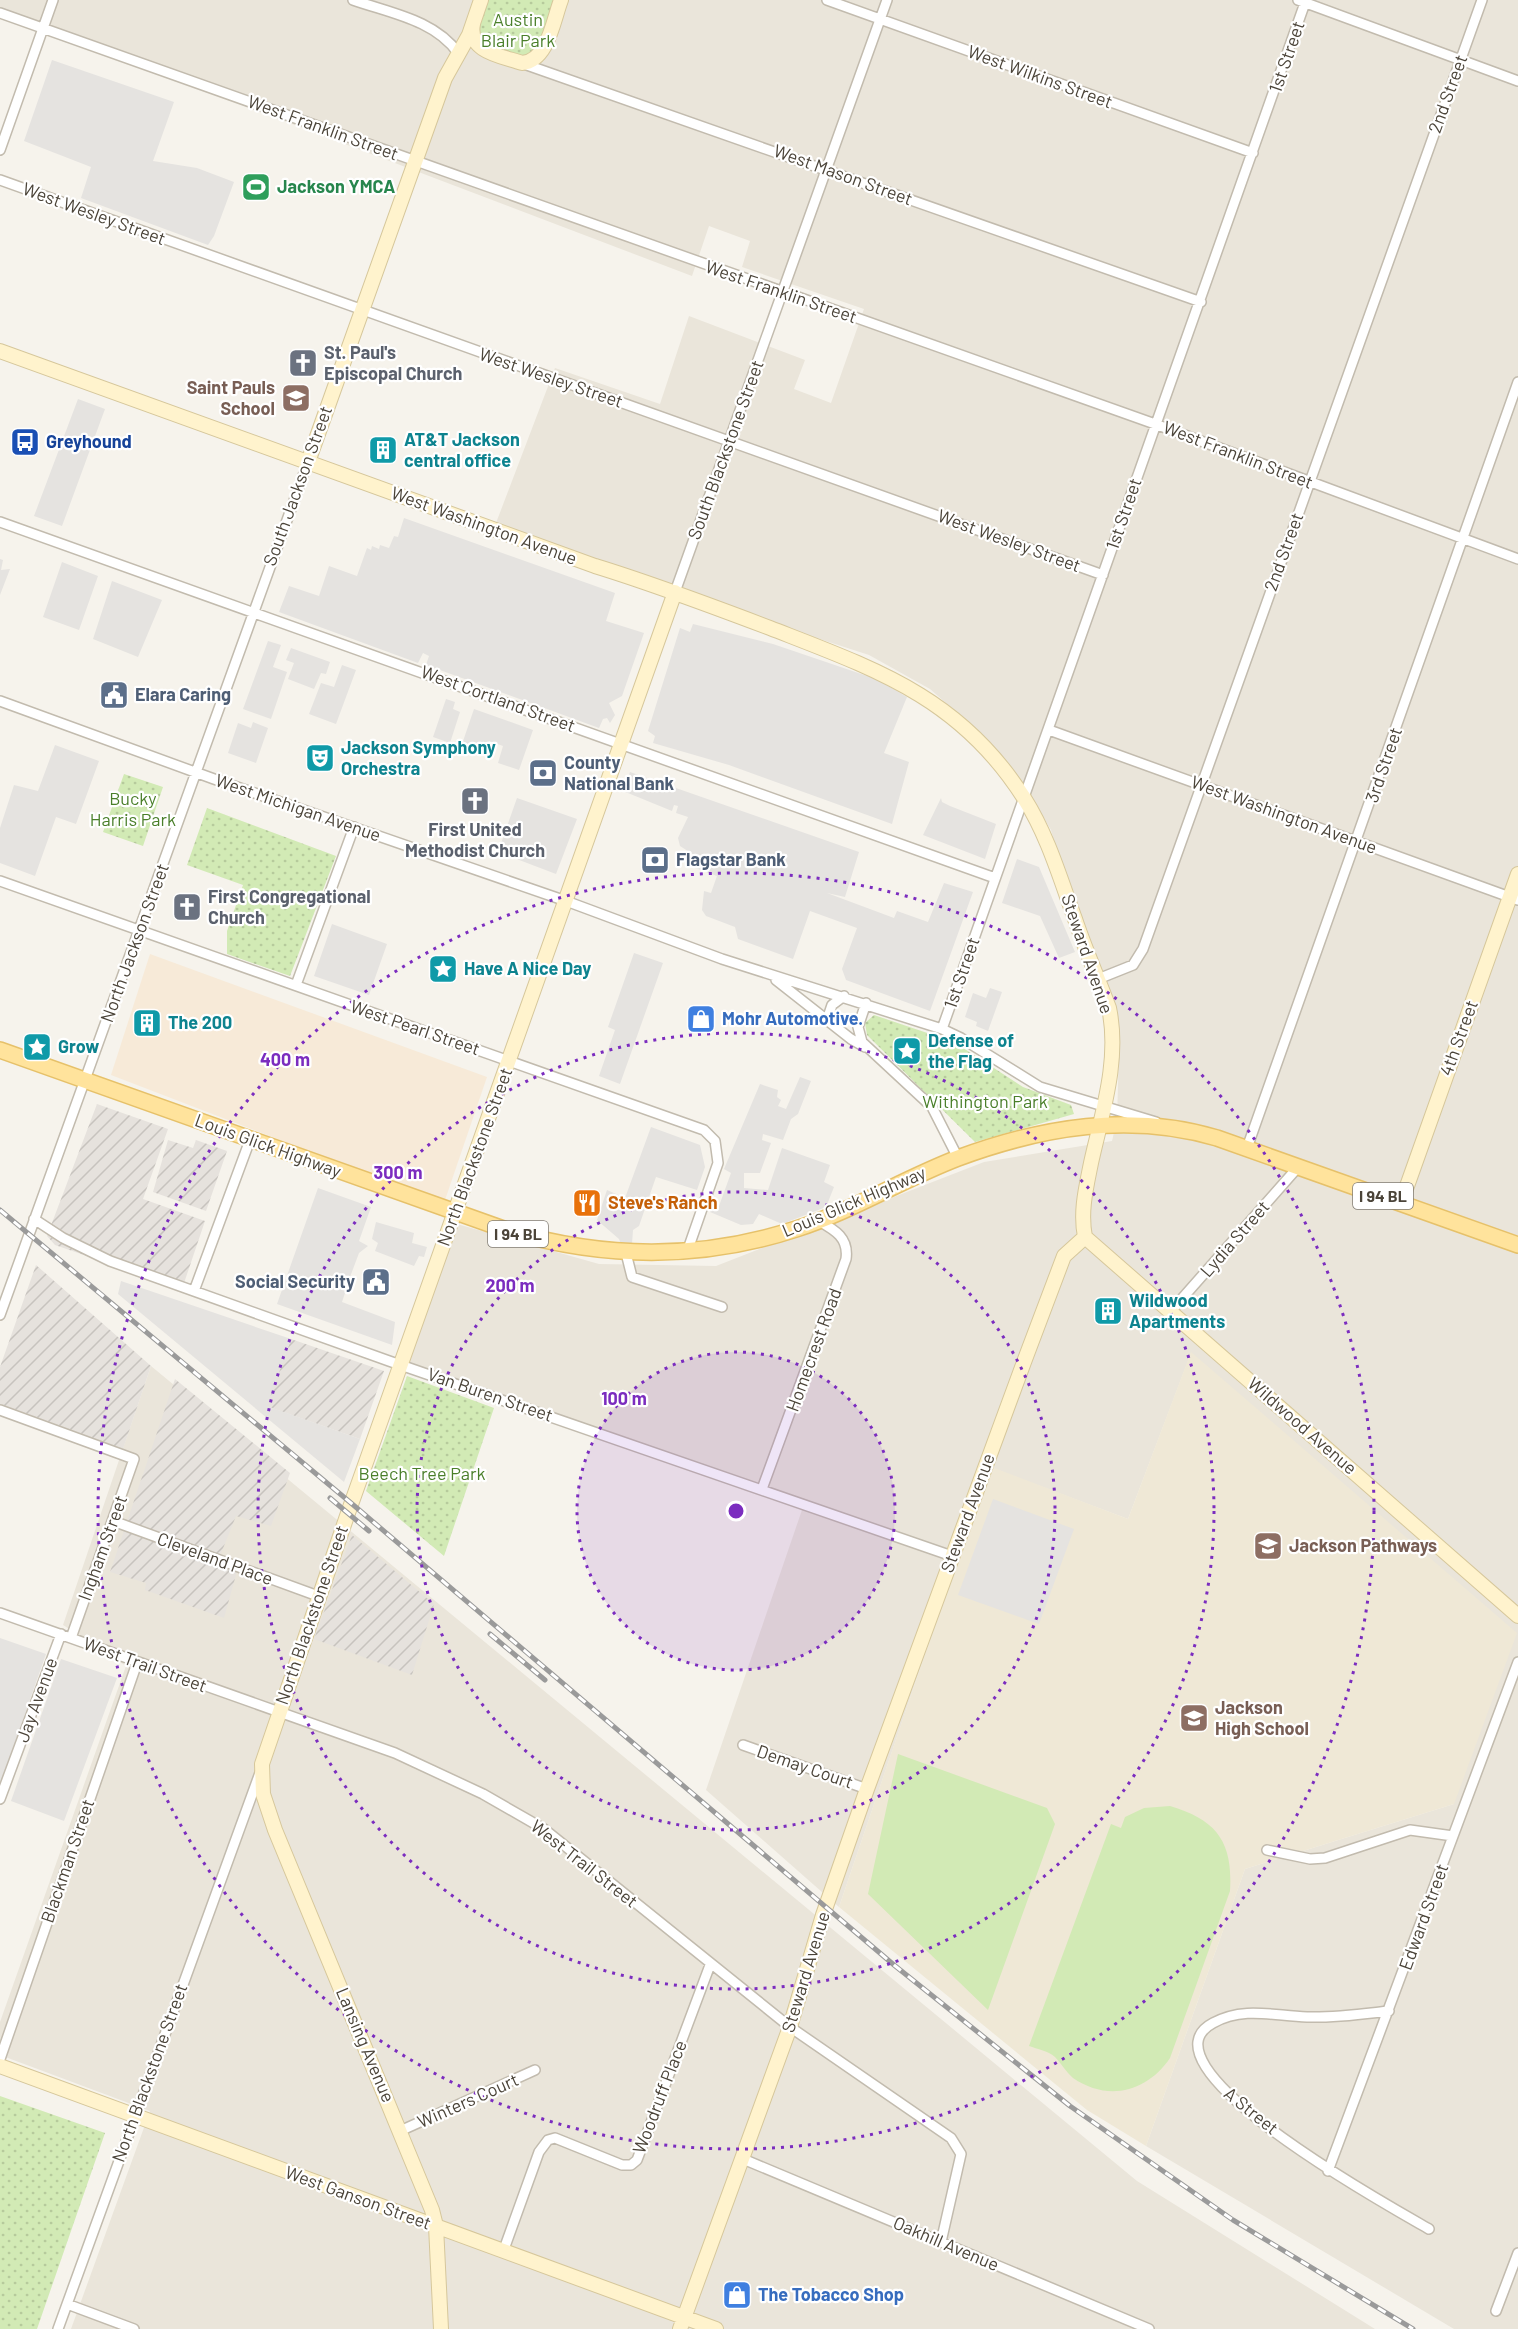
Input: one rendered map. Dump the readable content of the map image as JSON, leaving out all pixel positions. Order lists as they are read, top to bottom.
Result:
{
  "streets": {
    "main road": [
      "West Mason Street",
      "South Blackstone Street",
      "South Jackson Street",
      "West Washington Avenue",
      "Steward Avenue",
      "4th Street",
      "Louis Glick Highway",
      "North Blackstone Street",
      "I 94 BL",
      "Wildwood Avenue",
      "Lansing Avenue",
      "West Ganson Street"
    ],
    "street": [
      "1st Street",
      "West Wilkins Street",
      "2nd Street",
      "West Franklin Street",
      "West Wesley Street",
      "West Cortland Street",
      "3rd Street",
      "West Michigan Avenue",
      "North Jackson Street",
      "West Pearl Street",
      "Lydia Street",
      "Homecrest Road",
      "Van Buren Street",
      "Ingham Street",
      "Cleveland Place",
      "West Trail Street",
      "Jay Avenue",
      "Demay Court",
      "Blackman Street",
      "Edward Street",
      "Woodruff Place",
      "Winters Court",
      "A Street",
      "Oakhill Avenue"
    ]
  },
  "crossings": [
    ["1st Street", "West Wilkins Street"],
    ["1st Street", "West Franklin Street"],
    ["1st Street", "West Mason Street"],
    ["1st Street", "West Wesley Street"],
    ["1st Street", "West Washington Avenue"],
    ["1st Street", "West Cortland Street"],
    ["1st Street", "West Michigan Avenue"],
    ["1st Street", "Steward Avenue"],
    ["West Wilkins Street", "South Blackstone Street"],
    ["2nd Street", "West Franklin Street"],
    ["2nd Street", "West Washington Avenue"],
    ["2nd Street", "Steward Avenue"],
    ["West Franklin Street", "South Blackstone Street"],
    ["West Franklin Street", "South Jackson Street"],
    ["West Franklin Street", "3rd Street"],
    ["West Mason Street", "South Blackstone Street"],
    ["West Mason Street", "South Jackson Street"],
    ["West Wesley Street", "South Blackstone Street"],
    ["West Wesley Street", "South Jackson Street"],
    ["South Blackstone Street", "West Washington Avenue"],
    ["South Blackstone Street", "West Cortland Street"],
    ["South Blackstone Street", "West Michigan Avenue"],
    ["South Blackstone Street", "North Blackstone Street"],
    ["South Jackson Street", "West Washington Avenue"],
    ["South Jackson Street", "West Cortland Street"],
    ["South Jackson Street", "West Michigan Avenue"],
    ["South Jackson Street", "North Jackson Street"],
    ["West Washington Avenue", "3rd Street"],
    ["West Washington Avenue", "Steward Avenue"],
    ["West Washington Avenue", "4th Street"],
    ["3rd Street", "Louis Glick Highway"],
    ["3rd Street", "I 94 BL"],
    ["West Michigan Avenue", "North Jackson Street"],
    ["West Michigan Avenue", "Steward Avenue"],
    ["West Michigan Avenue", "Louis Glick Highway"],
    ["West Michigan Avenue", "North Blackstone Street"],
    ["North Jackson Street", "West Pearl Street"],
    ["North Jackson Street", "Louis Glick Highway"],
    ["North Jackson Street", "Van Buren Street"],
    ["Steward Avenue", "Louis Glick Highway"],
    ["Steward Avenue", "Van Buren Street"],
    ["Steward Avenue", "Wildwood Avenue"],
    ["Steward Avenue", "West Trail Street"],
    ["Steward Avenue", "Demay Court"],
    ["Steward Avenue", "West Ganson Street"],
    ["Steward Avenue", "Oakhill Avenue"],
    ["West Pearl Street", "Louis Glick Highway"],
    ["West Pearl Street", "North Blackstone Street"],
    ["4th Street", "I 94 BL"],
    ["Louis Glick Highway", "North Blackstone Street"],
    ["Louis Glick Highway", "I 94 BL"],
    ["Louis Glick Highway", "Homecrest Road"],
    ["North Blackstone Street", "Van Buren Street"],
    ["North Blackstone Street", "Cleveland Place"],
    ["North Blackstone Street", "West Trail Street"],
    ["North Blackstone Street", "Lansing Avenue"],
    ["North Blackstone Street", "West Ganson Street"],
    ["I 94 BL", "Lydia Street"],
    ["Lydia Street", "Wildwood Avenue"],
    ["Homecrest Road", "Van Buren Street"],
    ["Ingham Street", "Cleveland Place"],
    ["Ingham Street", "West Trail Street"],
    ["West Trail Street", "Jay Avenue"],
    ["West Trail Street", "Blackman Street"],
    ["West Trail Street", "Woodruff Place"],
    ["West Trail Street", "Oakhill Avenue"],
    ["Edward Street", "A Street"],
    ["Lansing Avenue", "Winters Court"],
    ["Lansing Avenue", "West Ganson Street"],
    ["Woodruff Place", "West Ganson Street"]
  ],
  "parks": [
    "Austin Blair Park",
    "Bucky Harris Park",
    "Withington Park",
    "Beech Tree Park"
  ],
  "places": {
    "sports": ["Jackson YMCA"],
    "church": ["St. Paul's Episcopal Church", "First United Methodist Church", "First Congregational Church"],
    "school or university": ["Saint Pauls School", "Jackson Pathways", "Jackson High School"],
    "bus stop": ["Greyhound"],
    "building": ["AT&T Jackson central office", "The 200", "Wildwood Apartments"],
    "public building": ["Elara Caring", "Social Security"],
    "theatre": ["Jackson Symphony Orchestra"],
    "bank": ["County National Bank", "Flagstar Bank"],
    "place": ["Have A Nice Day", "Grow", "Defense of the Flag"],
    "shop": ["Mohr Automotive.", "The Tobacco Shop"],
    "restaurant": ["Steve's Ranch"]
  },
  "rings": [
    "400 m",
    "300 m",
    "200 m",
    "100 m"
  ]
}
